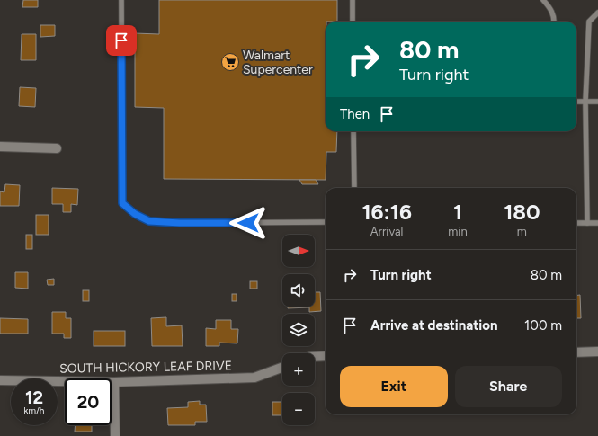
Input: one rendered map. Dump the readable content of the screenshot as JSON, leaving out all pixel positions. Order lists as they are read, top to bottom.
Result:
{
  "streets": {
    "street": ["SOUTH HICKORY LEAF DRIVE"]
  },
  "places": {
    "supermarket": ["Walmart Supercenter"]
  },
  "north": "right",
  "page": {
    "turn": ["80 m", "Turn right"],
    "then": "Then",
    "eta": [
      "16:16",
      "Arrival",
      "1",
      "min",
      "180",
      "m"
    ],
    "map_buttons": ["+", "−"],
    "list": [
      {
        "name": "Turn right",
        "value": "80 m"
      },
      {
        "name": "Arrive at destination",
        "value": "100 m"
      }
    ],
    "buttons": ["Exit", "Share"],
    "speed": "12 km/h",
    "limit": "20"
  }
}
